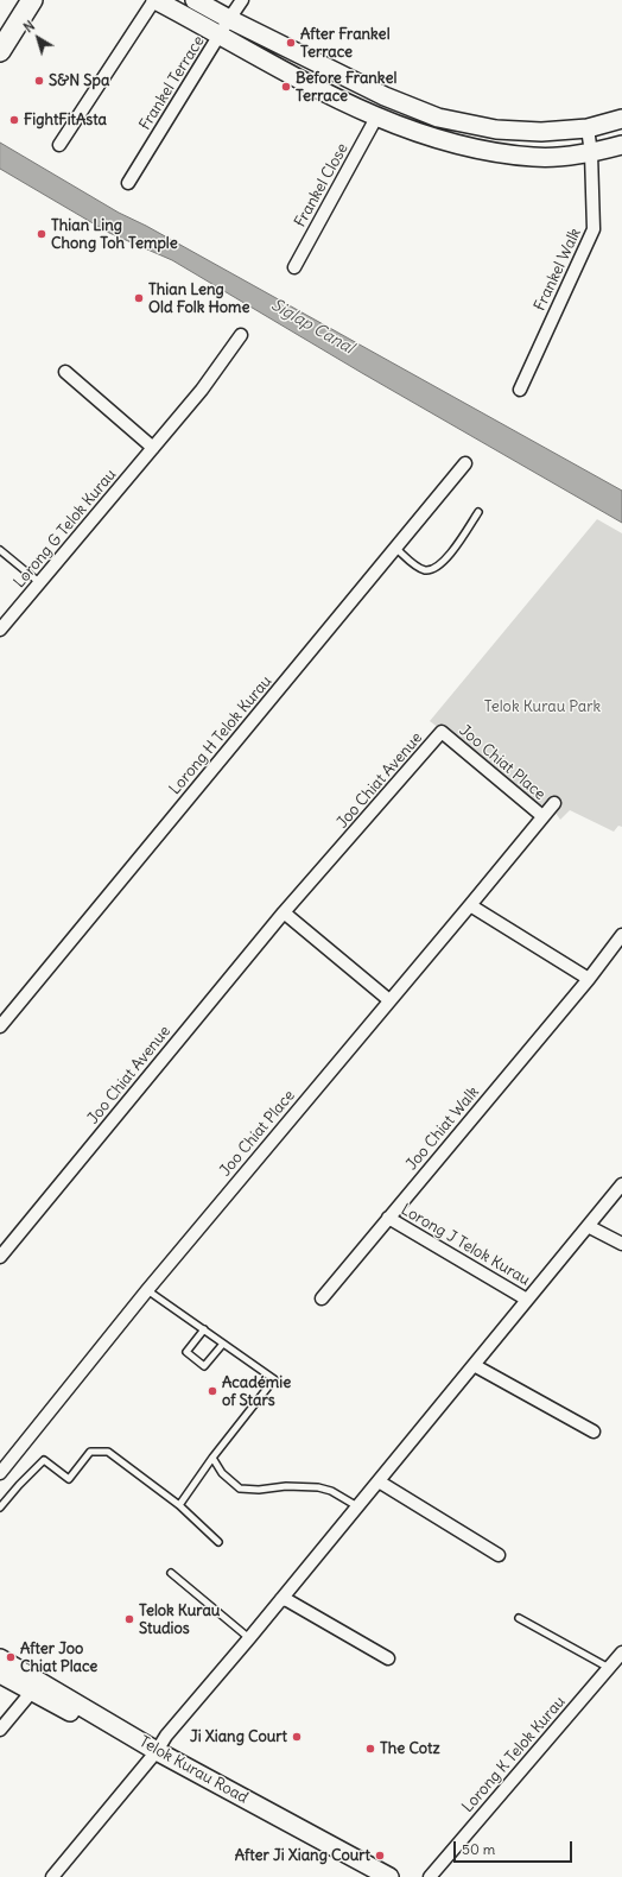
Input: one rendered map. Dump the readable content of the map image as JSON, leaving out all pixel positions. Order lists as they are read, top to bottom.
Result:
{
  "streets": {
    "street": [
      "Frankel Terrace",
      "Frankel Close",
      "Frankel Walk",
      "Lorong G Telok Kurau",
      "Lorong H Telok Kurau",
      "Joo Chiat Place",
      "Joo Chiat Avenue",
      "Joo Chiat Walk",
      "Lorong J Telok Kurau",
      "Lorong K Telok Kurau",
      "Telok Kurau Road"
    ]
  },
  "crossings": [
    ["Joo Chiat Place", "Joo Chiat Avenue"],
    ["Joo Chiat Walk", "Lorong J Telok Kurau"],
    ["Lorong J Telok Kurau", "Telok Kurau Road"]
  ],
  "water": ["Siglap Canal"],
  "parks": ["Telok Kurau Park"],
  "places": [
    "After Frankel Terrace",
    "S&N Spa",
    "Before Frankel Terrace",
    "FightFitAsta",
    "Thian Ling Chong Toh Temple",
    "Thian Leng Old Folk Home",
    "Académie of Stars",
    "Telok Kurau Studios",
    "After Joo Chiat Place",
    "Ji Xiang Court",
    "The Cotz",
    "After Ji Xiang Court"
  ],
  "scale_bar": "50 m",
  "north": "top left"
}
